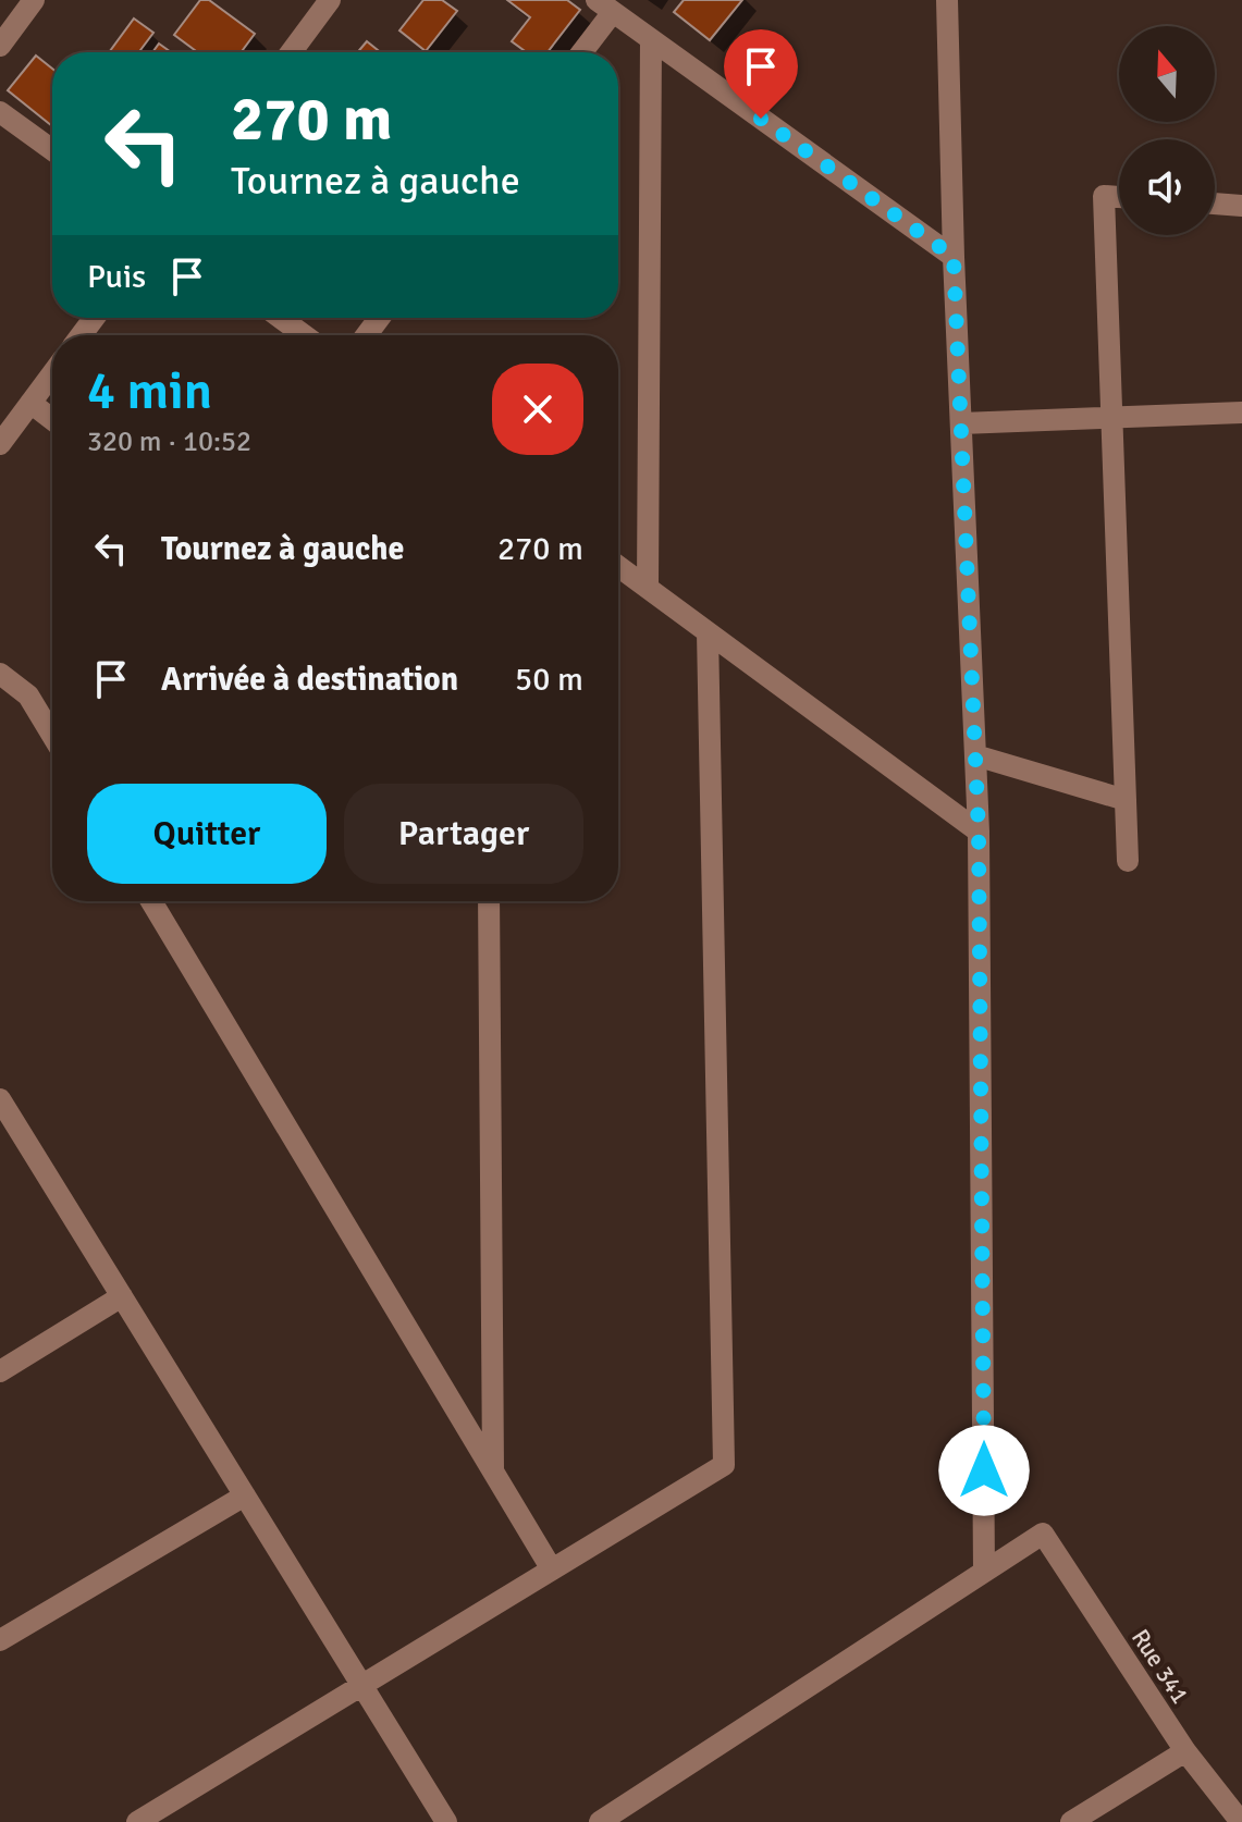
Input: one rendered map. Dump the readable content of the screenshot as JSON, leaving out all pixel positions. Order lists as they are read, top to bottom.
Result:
{
  "streets": {
    "street": ["Rue 341"]
  },
  "north": "top",
  "page": {
    "turn": ["270 m", "Tournez à gauche"],
    "then": "Puis",
    "heading": ["4 min", "320 m · 10:52"],
    "list": [
      {
        "name": "Tournez à gauche",
        "value": "270 m"
      },
      {
        "name": "Arrivée à destination",
        "value": "50 m"
      }
    ],
    "buttons": ["Quitter", "Partager"]
  }
}
